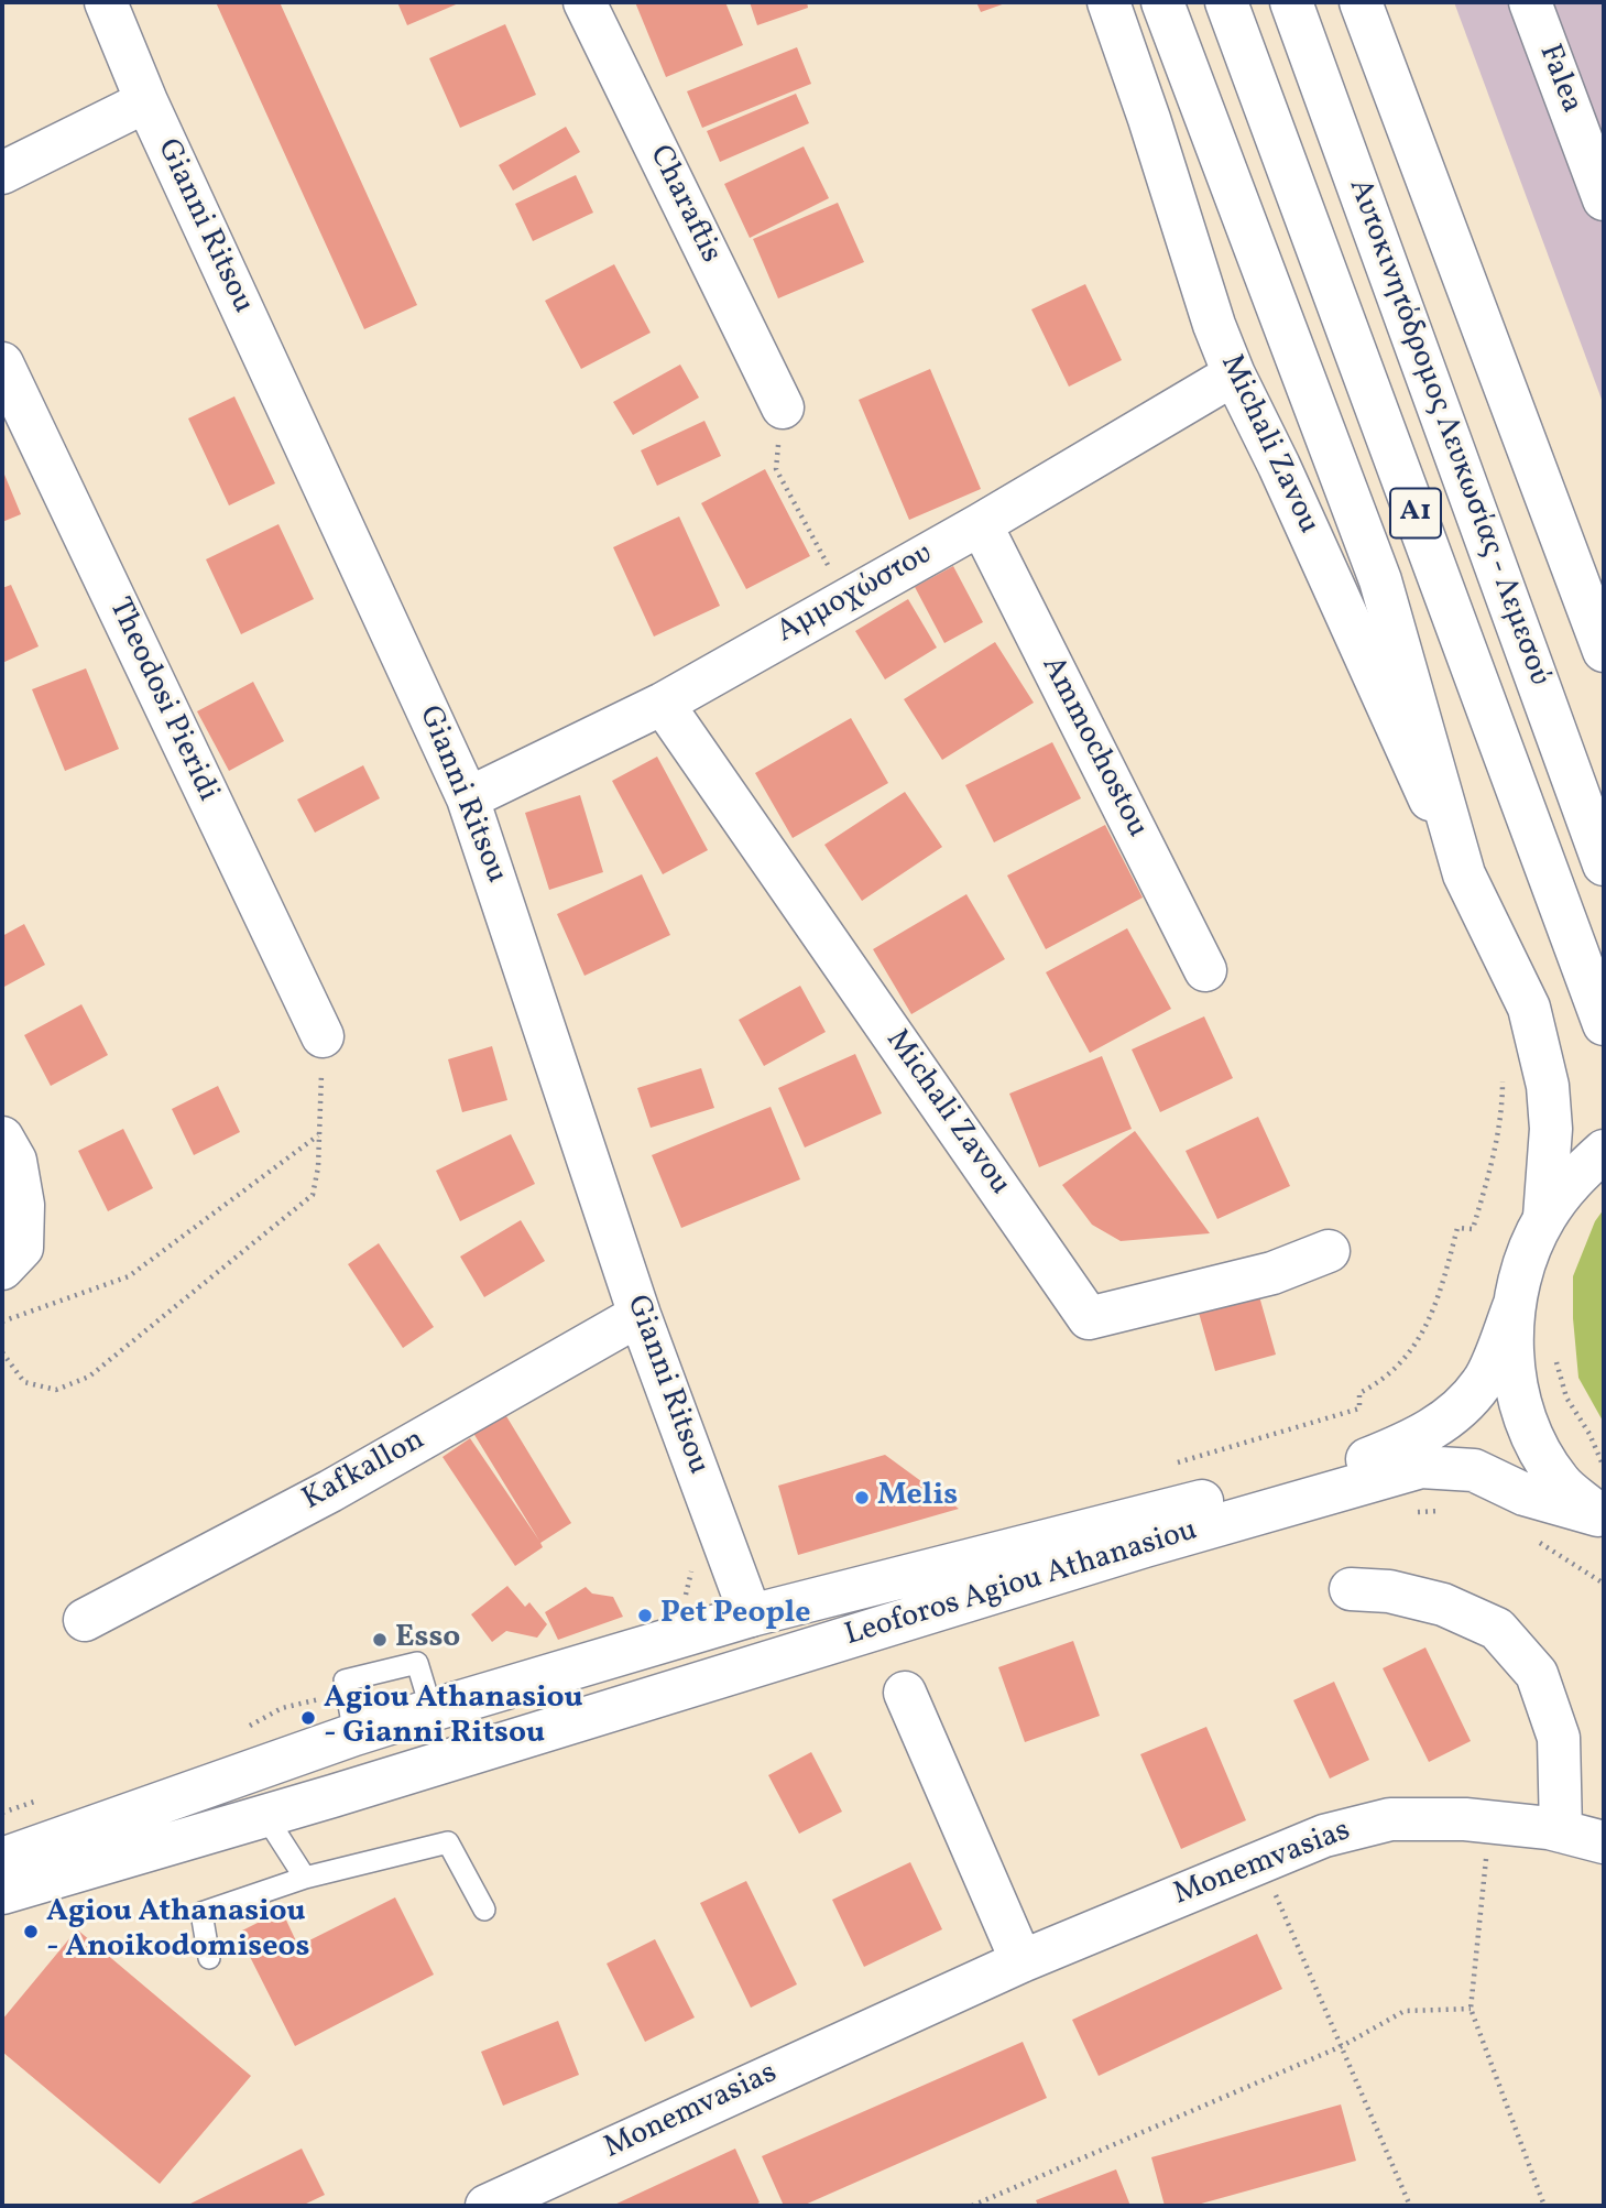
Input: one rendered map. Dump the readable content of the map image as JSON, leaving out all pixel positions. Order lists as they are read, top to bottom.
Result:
{
  "streets": {
    "main road": [
      "Falea",
      "Charaftis",
      "Gianni Ritsou",
      "Αυτοκινητόδρομος Λευκωσίας - Λεμεσού",
      "Michali Zavou",
      "A1",
      "Αμμοχώστου",
      "Theodosi Pieridi",
      "Ammochostou",
      "Kafkallon",
      "Leoforos Agiou Athanasiou",
      "Monemvasias"
    ]
  },
  "crossings": [
    ["Gianni Ritsou", "Αμμοχώστου"],
    ["Gianni Ritsou", "Kafkallon"],
    ["Gianni Ritsou", "Leoforos Agiou Athanasiou"],
    ["Michali Zavou", "Αμμοχώστου"],
    ["Αμμοχώστου", "Ammochostou"]
  ],
  "places": [
    "Melis",
    "Pet People",
    "Esso",
    "Agiou Athanasiou - Gianni Ritsou",
    "Agiou Athanasiou - Anoikodomiseos"
  ]
}
